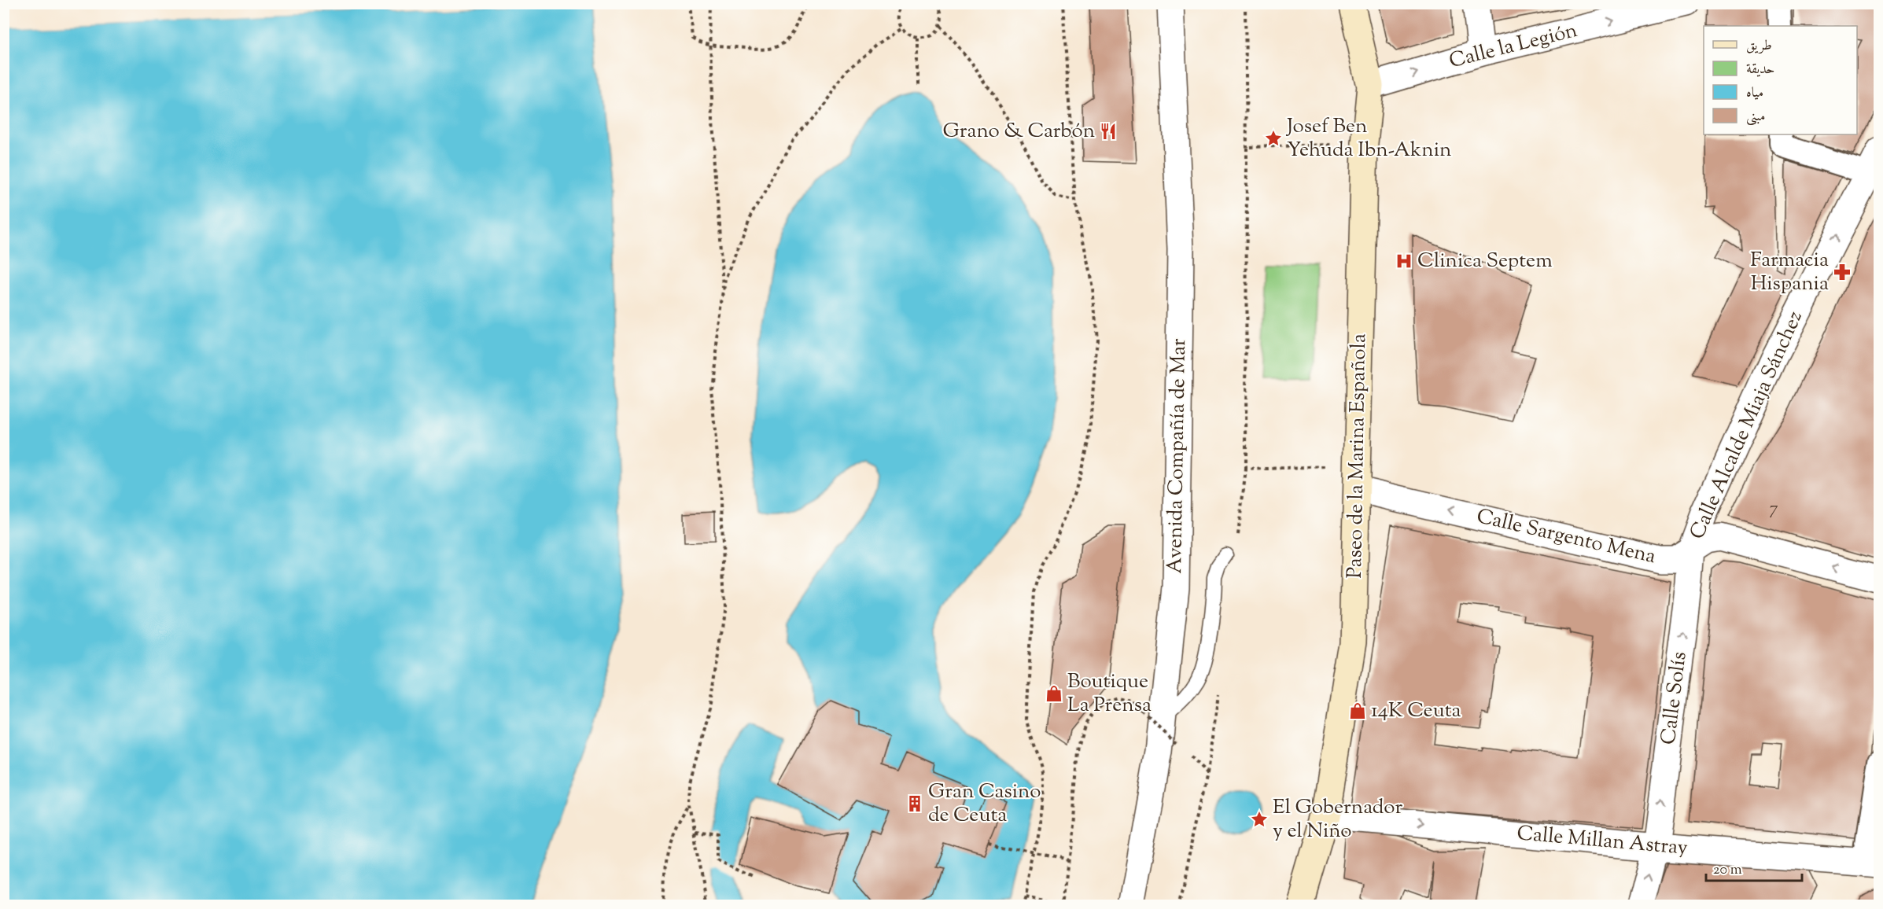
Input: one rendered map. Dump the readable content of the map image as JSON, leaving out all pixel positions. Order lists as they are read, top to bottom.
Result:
{
  "streets": {
    "main road": ["Paseo de la Marina Española"],
    "street": [
      "Calle la Legión",
      "Calle Alcalde Miaja Sánchez",
      "Avenida Compañía de Mar",
      "Calle Sargento Mena",
      "Calle Solís",
      "Calle Millan Astray"
    ]
  },
  "crossings": [
    ["Calle la Legión", "Paseo de la Marina Española"],
    ["Calle Alcalde Miaja Sánchez", "Calle Sargento Mena"],
    ["Calle Alcalde Miaja Sánchez", "Calle Solís"],
    ["Paseo de la Marina Española", "Calle Sargento Mena"],
    ["Paseo de la Marina Española", "Calle Millan Astray"],
    ["Calle Sargento Mena", "Calle Solís"],
    ["Calle Solís", "Calle Millan Astray"]
  ],
  "one_way": [
    "Calle la Legión",
    "Calle Alcalde Miaja Sánchez",
    "Calle Sargento Mena",
    "Calle Solís",
    "Calle Millan Astray"
  ],
  "places": {
    "restaurant": ["Grano & Carbón"],
    "place": ["Josef Ben Yehuda Ibn-Aknin", "El Gobernador y el Niño"],
    "hospital": ["Clinica Septem"],
    "pharmacy": ["Farmacia Hispania"],
    "shop": ["Boutique La Prensa", "14K Ceuta"],
    "building": ["Gran Casino de Ceuta"]
  },
  "house_numbers": ["7"],
  "legend": [
    "طريق",
    "حديقة",
    "مياه",
    "مبنى"
  ],
  "scale_bar": "20 m"
}
